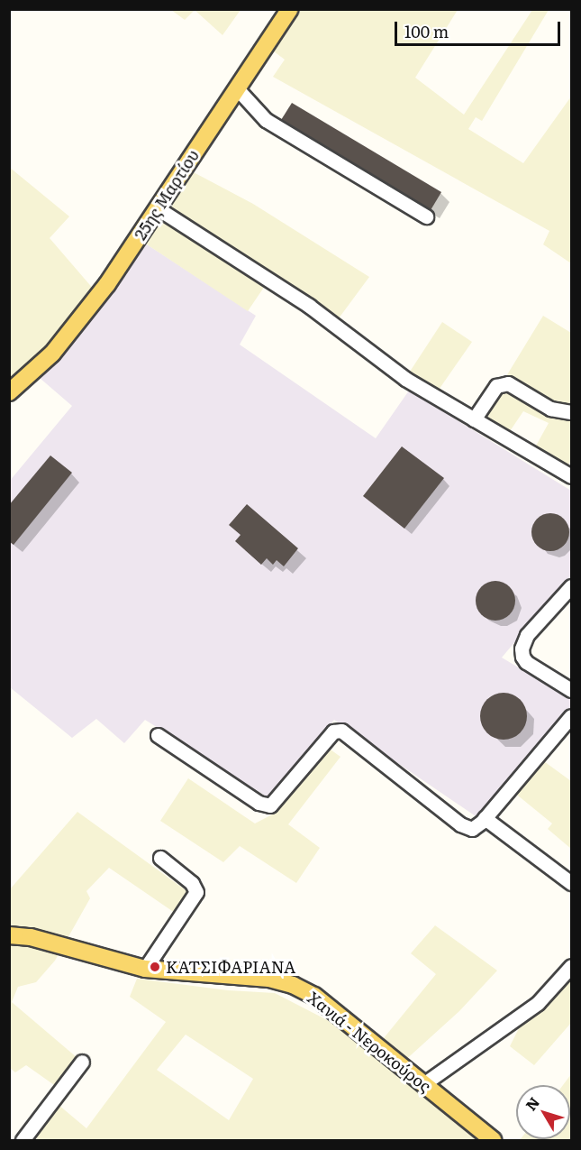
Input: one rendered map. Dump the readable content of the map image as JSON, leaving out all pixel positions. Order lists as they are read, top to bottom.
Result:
{
  "streets": {
    "main road": ["25ης Μαρτίου", "Χανιά - Νεροκούρος"]
  },
  "places": ["ΚΑΤΣΙΦΑΡΙΑΝΑ"],
  "scale_bar": "100 m",
  "north": "top left"
}
